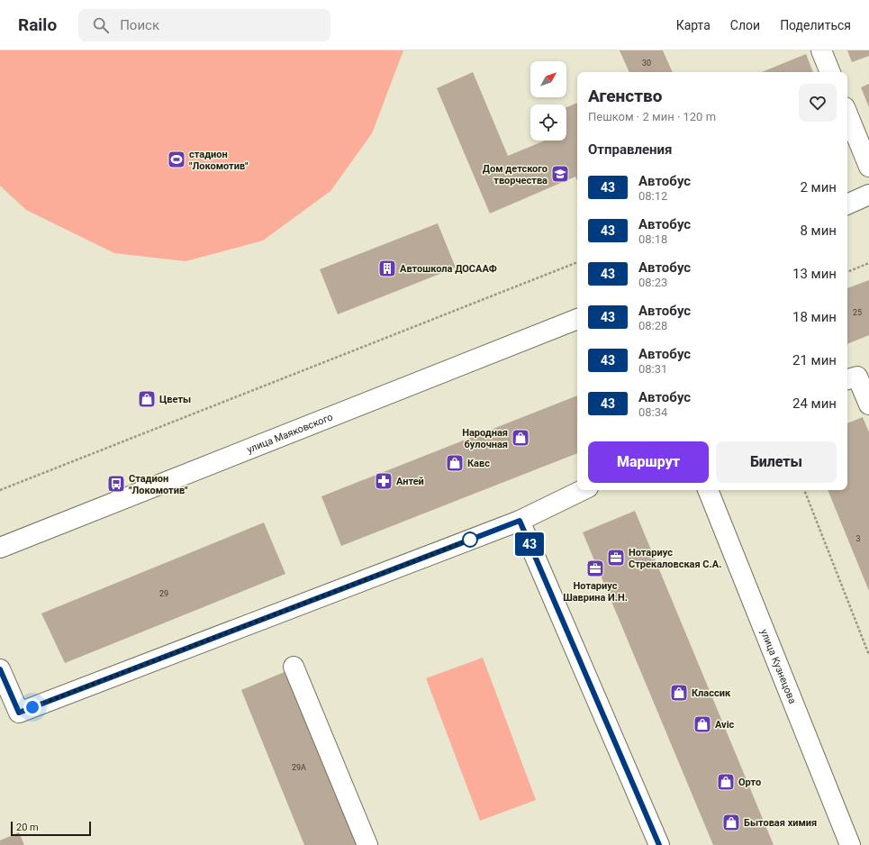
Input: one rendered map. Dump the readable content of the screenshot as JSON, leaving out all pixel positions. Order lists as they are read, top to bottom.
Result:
{
  "streets": {
    "street": ["улица Маяковского", "улица Кузнецова"]
  },
  "places": {
    "sports": ["стадион \"Локомотив\""],
    "school or university": ["Дом детского творчества"],
    "building": ["Автошкола ДОСААФ"],
    "shop": [
      "Цветы",
      "Народная булочная",
      "Кавс",
      "Классик",
      "Avic",
      "Орто",
      "Бытовая химия"
    ],
    "pharmacy": ["Антей"],
    "bus stop": ["Стадион \"Локомотив\""],
    "office": ["Нотариус Стрекаловская С.А.", "Нотариус Шаврина И.Н."]
  },
  "lines": ["bus line 43"],
  "house_numbers": [
    "30",
    "25",
    "3",
    "29",
    "29А"
  ],
  "scale_bar": "20 m",
  "north": "top right",
  "page": {
    "header": "Railo",
    "search": "Поиск",
    "nav": ["Карта", "Слои", "Поделиться"],
    "on_map": "43",
    "heading": [
      ["Агенство", "Пешком · 2 мин · 120 m"],
      "Отправления"
    ],
    "list": [
      {
        "mark": "43",
        "name": "Автобус",
        "note": "08:12",
        "value": "2 мин"
      },
      {
        "mark": "43",
        "name": "Автобус",
        "note": "08:18",
        "value": "8 мин"
      },
      {
        "mark": "43",
        "name": "Автобус",
        "note": "08:23",
        "value": "13 мин"
      },
      {
        "mark": "43",
        "name": "Автобус",
        "note": "08:28",
        "value": "18 мин"
      },
      {
        "mark": "43",
        "name": "Автобус",
        "note": "08:31",
        "value": "21 мин"
      },
      {
        "mark": "43",
        "name": "Автобус",
        "note": "08:34",
        "value": "24 мин"
      }
    ],
    "buttons": ["Маршрут", "Билеты"],
    "scale": "20 m"
  }
}
